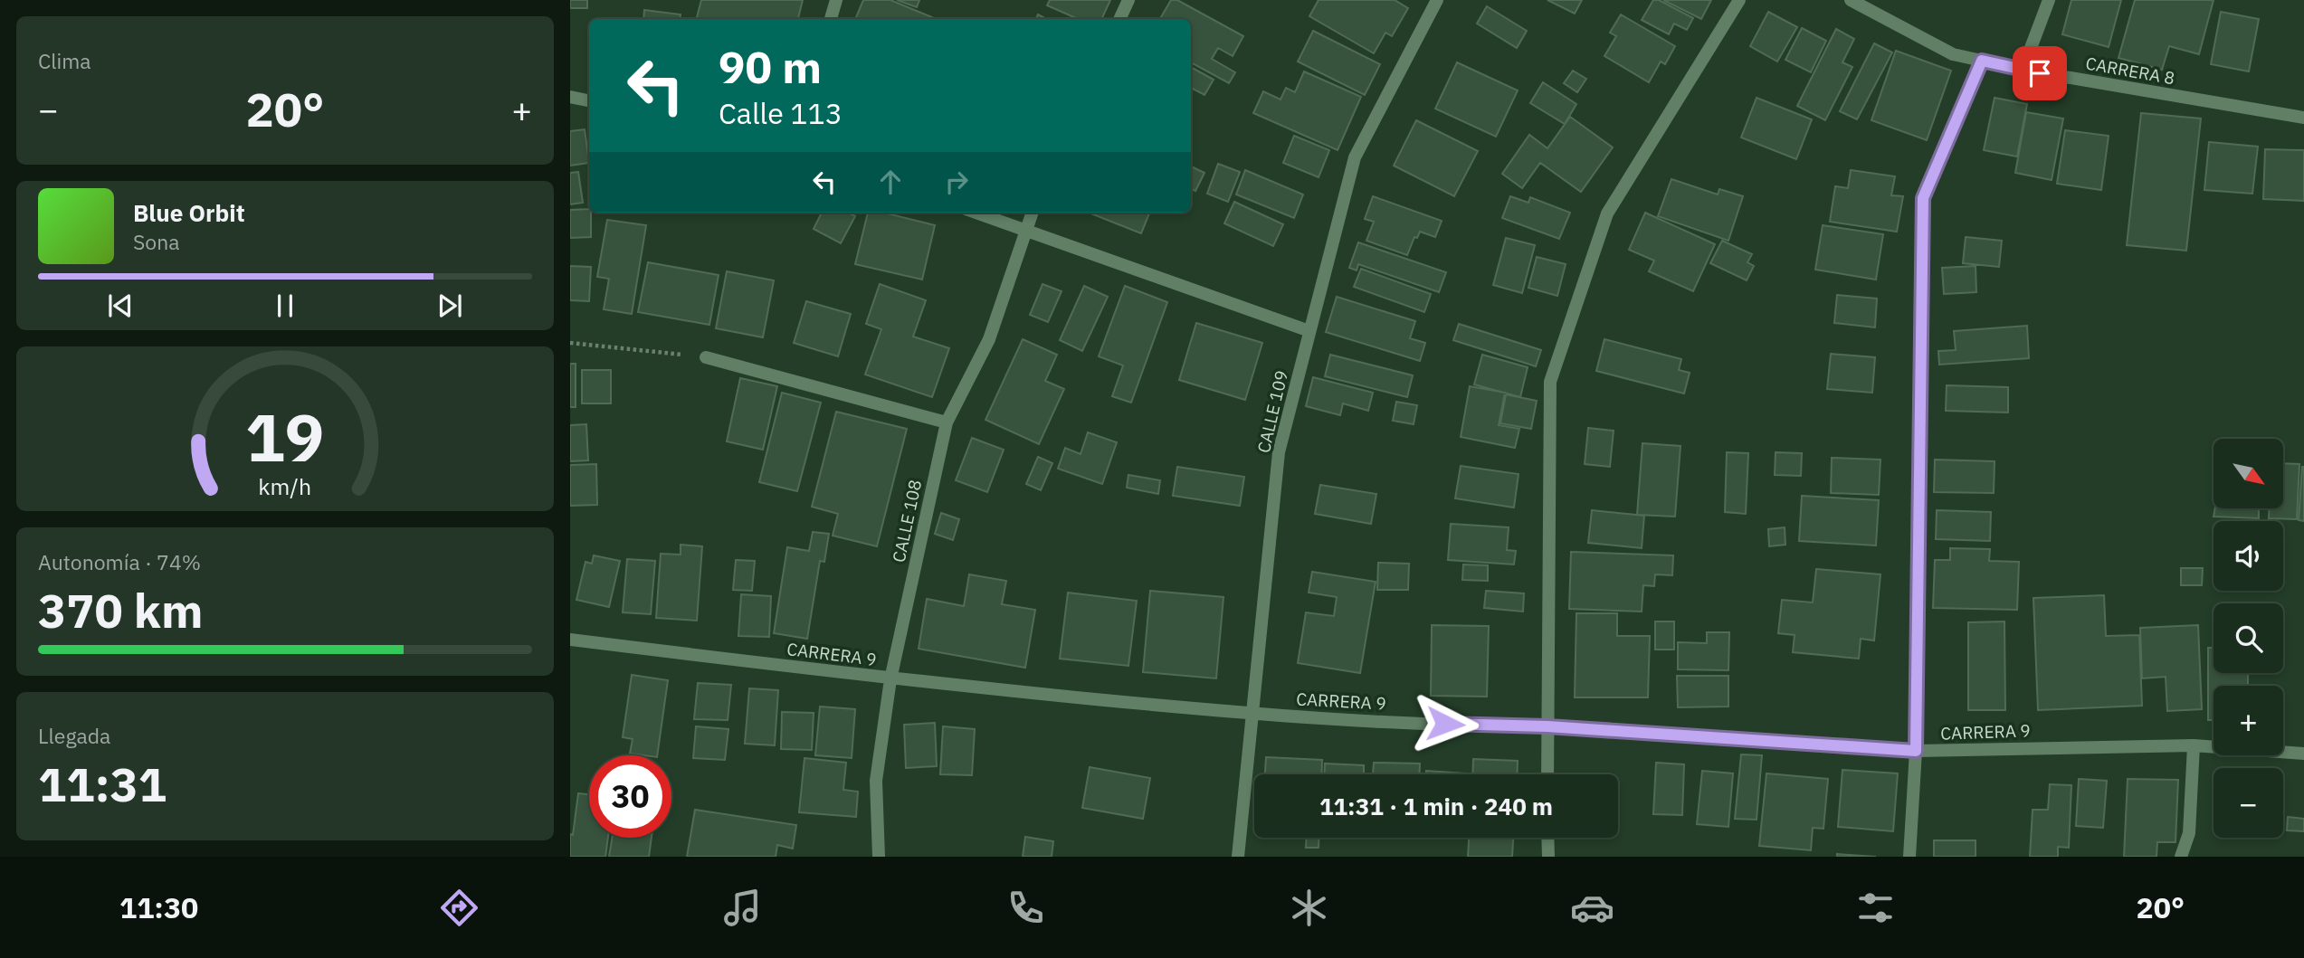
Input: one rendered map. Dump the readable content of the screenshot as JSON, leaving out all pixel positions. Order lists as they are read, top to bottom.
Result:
{
  "streets": {
    "street": [
      "CARRERA 8",
      "CALLE 109",
      "CALLE 108",
      "CARRERA 9"
    ]
  },
  "crossings": [
    ["CALLE 109", "CARRERA 9"],
    ["CALLE 108", "CARRERA 9"]
  ],
  "north": "bottom right",
  "page": {
    "tile": [
      "Clima",
      ["Autonomía · 74%", "370 km"],
      ["Llegada", "11:31"]
    ],
    "turn": ["90 m", "Calle 113"],
    "heat": ["−", "20°", "+"],
    "song": ["Blue Orbit", "Sona"],
    "map_buttons": ["+", "−"],
    "limit": "30",
    "trip": "11:31 · 1 min · 240 m",
    "tabs": ["11:30", "20°"],
    "gauge": ["19", "km/h"]
  }
}
